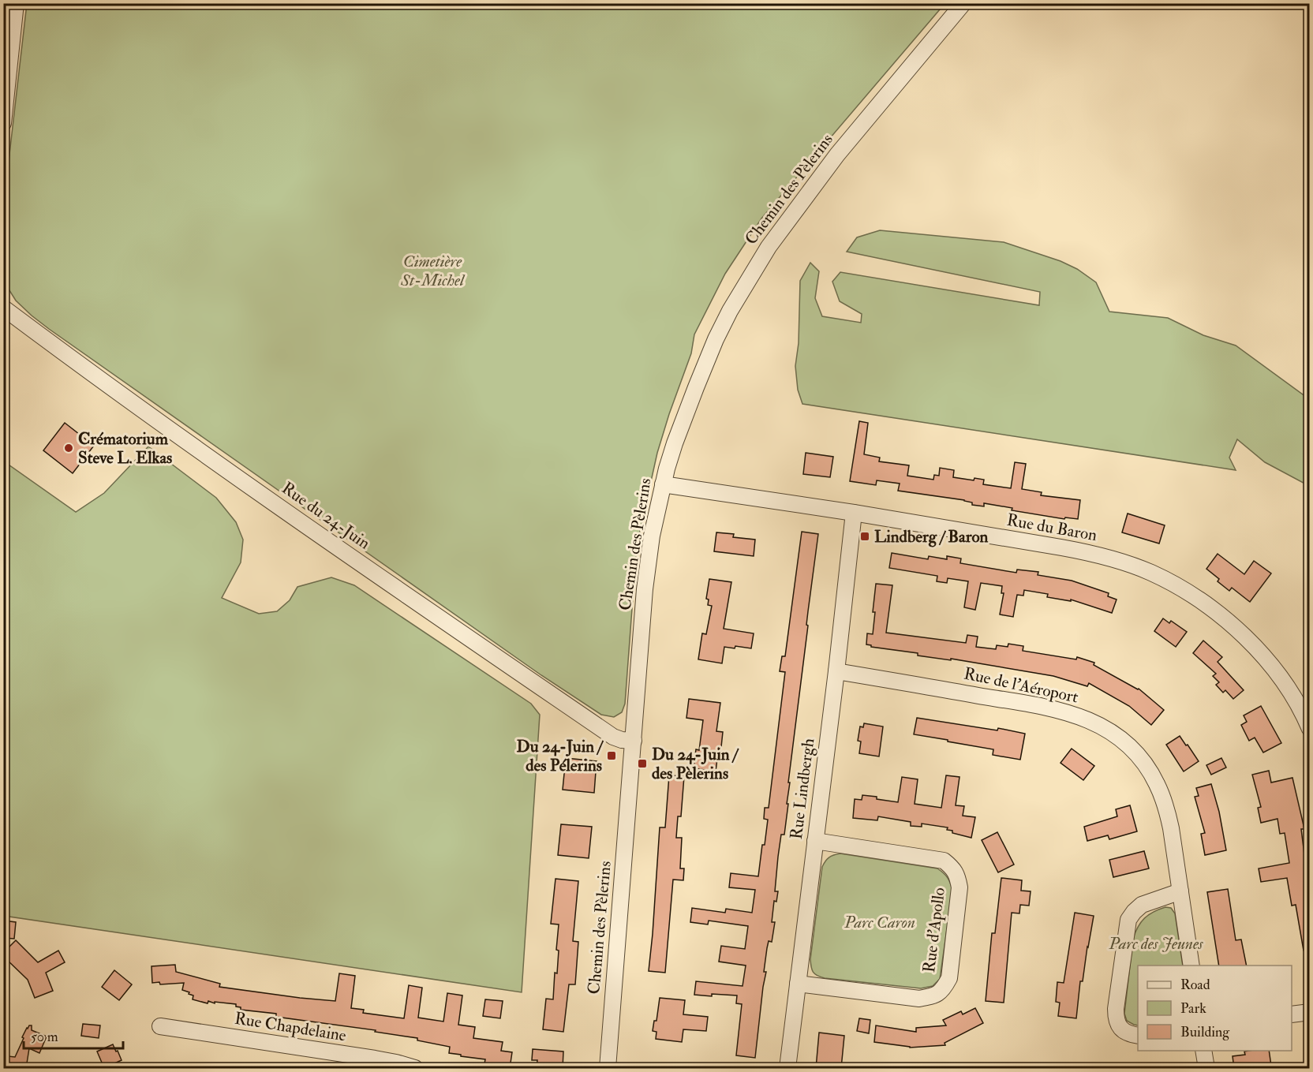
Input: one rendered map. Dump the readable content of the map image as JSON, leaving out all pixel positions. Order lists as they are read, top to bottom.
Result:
{
  "streets": {
    "street": [
      "Chemin des Pèlerins",
      "Rue du 24-Juin",
      "Rue du Baron",
      "Rue de l'Aéroport",
      "Rue Lindbergh",
      "Rue d'Apollo",
      "Rue Chapdelaine"
    ]
  },
  "crossings": [
    ["Chemin des Pèlerins", "Rue du 24-Juin"],
    ["Chemin des Pèlerins", "Rue du Baron"],
    ["Rue du Baron", "Rue Lindbergh"],
    ["Rue de l'Aéroport", "Rue Lindbergh"],
    ["Rue Lindbergh", "Rue d'Apollo"]
  ],
  "parks": ["Cimetière St-Michel", "Parc Caron", "Parc des Jeunes"],
  "places": {
    "other": ["Crématorium Steve L. Elkas"],
    "transit": ["Lindberg / Baron", "Du 24-Juin / des Pélerins", "Du 24-Juin / des Pèlerins"]
  },
  "legend": ["Road", "Park", "Building"],
  "scale_bar": "50 m"
}
